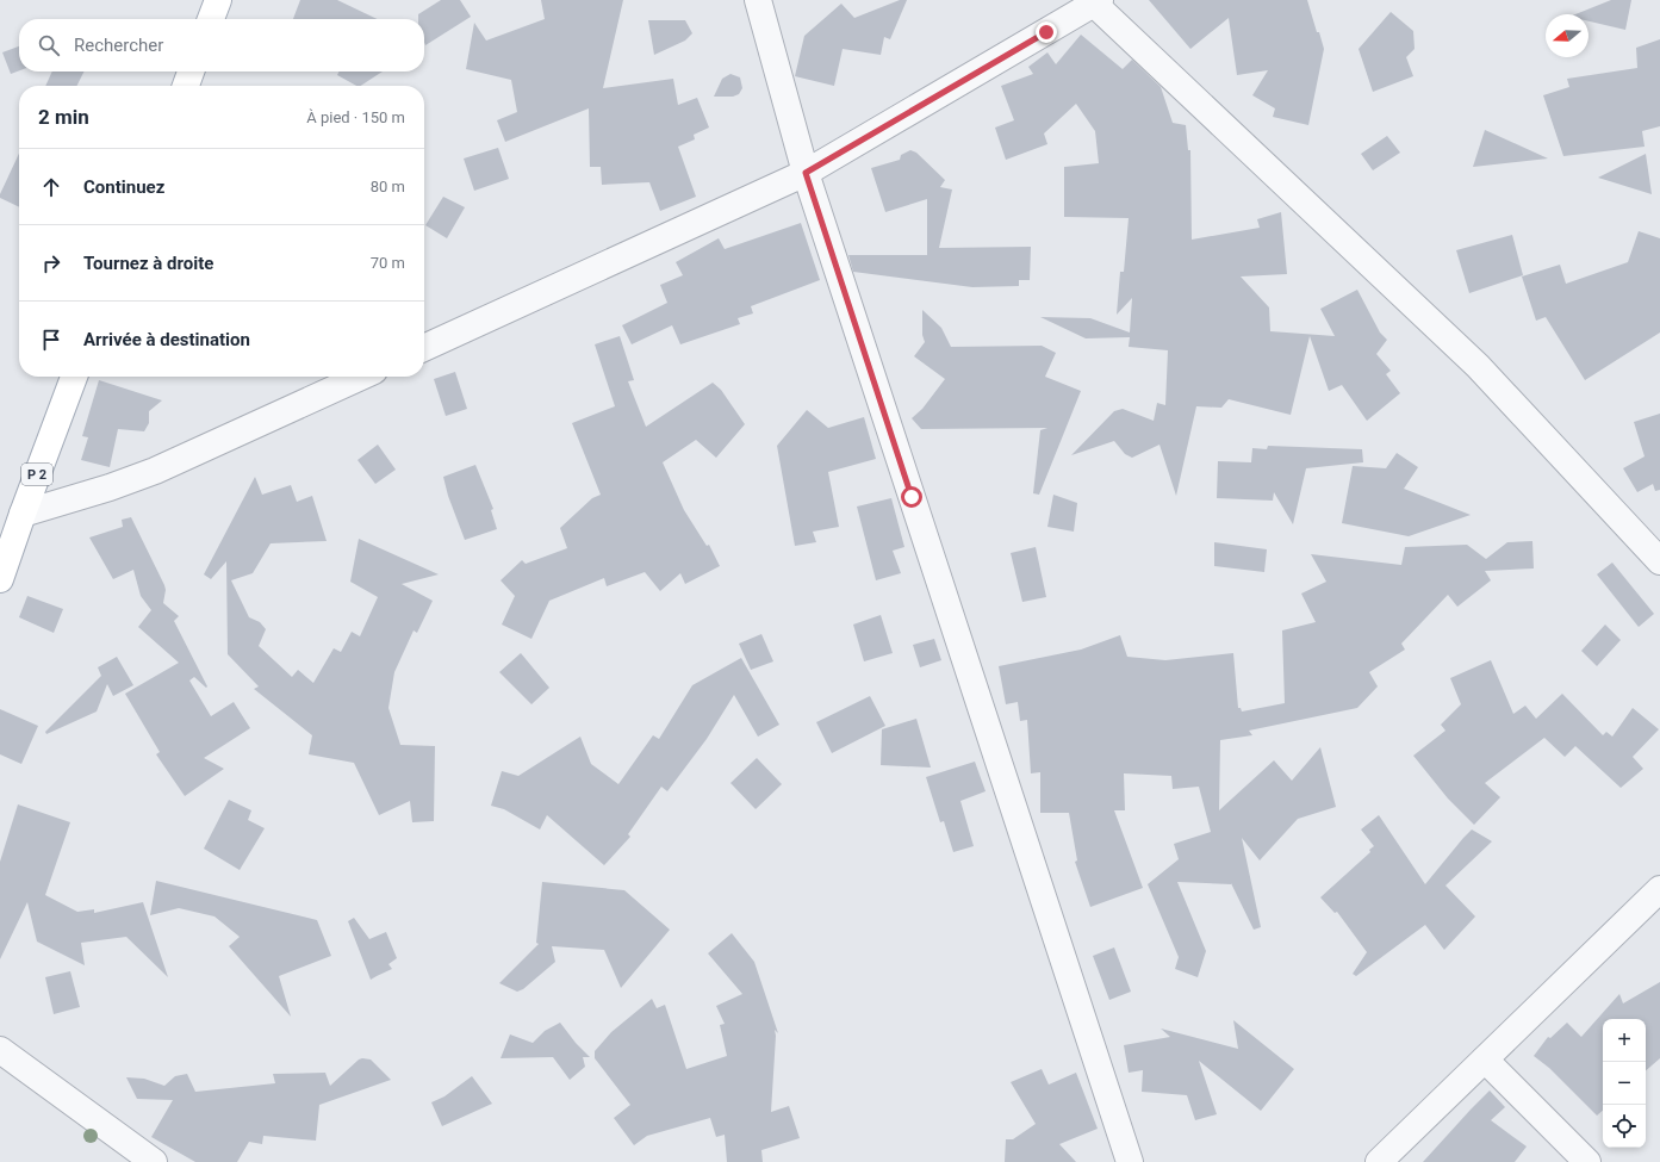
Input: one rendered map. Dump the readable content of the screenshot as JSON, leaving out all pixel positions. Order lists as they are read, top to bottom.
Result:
{
  "streets": {
    "main road": ["P 2"]
  },
  "north": "left",
  "page": {
    "search": "Rechercher",
    "heading": ["2 min", "À pied · 150 m"],
    "list": [
      ["Continuez", "80 m"],
      ["Tournez à droite", "70 m"],
      "Arrivée à destination"
    ],
    "map_buttons": ["+", "−"]
  }
}
